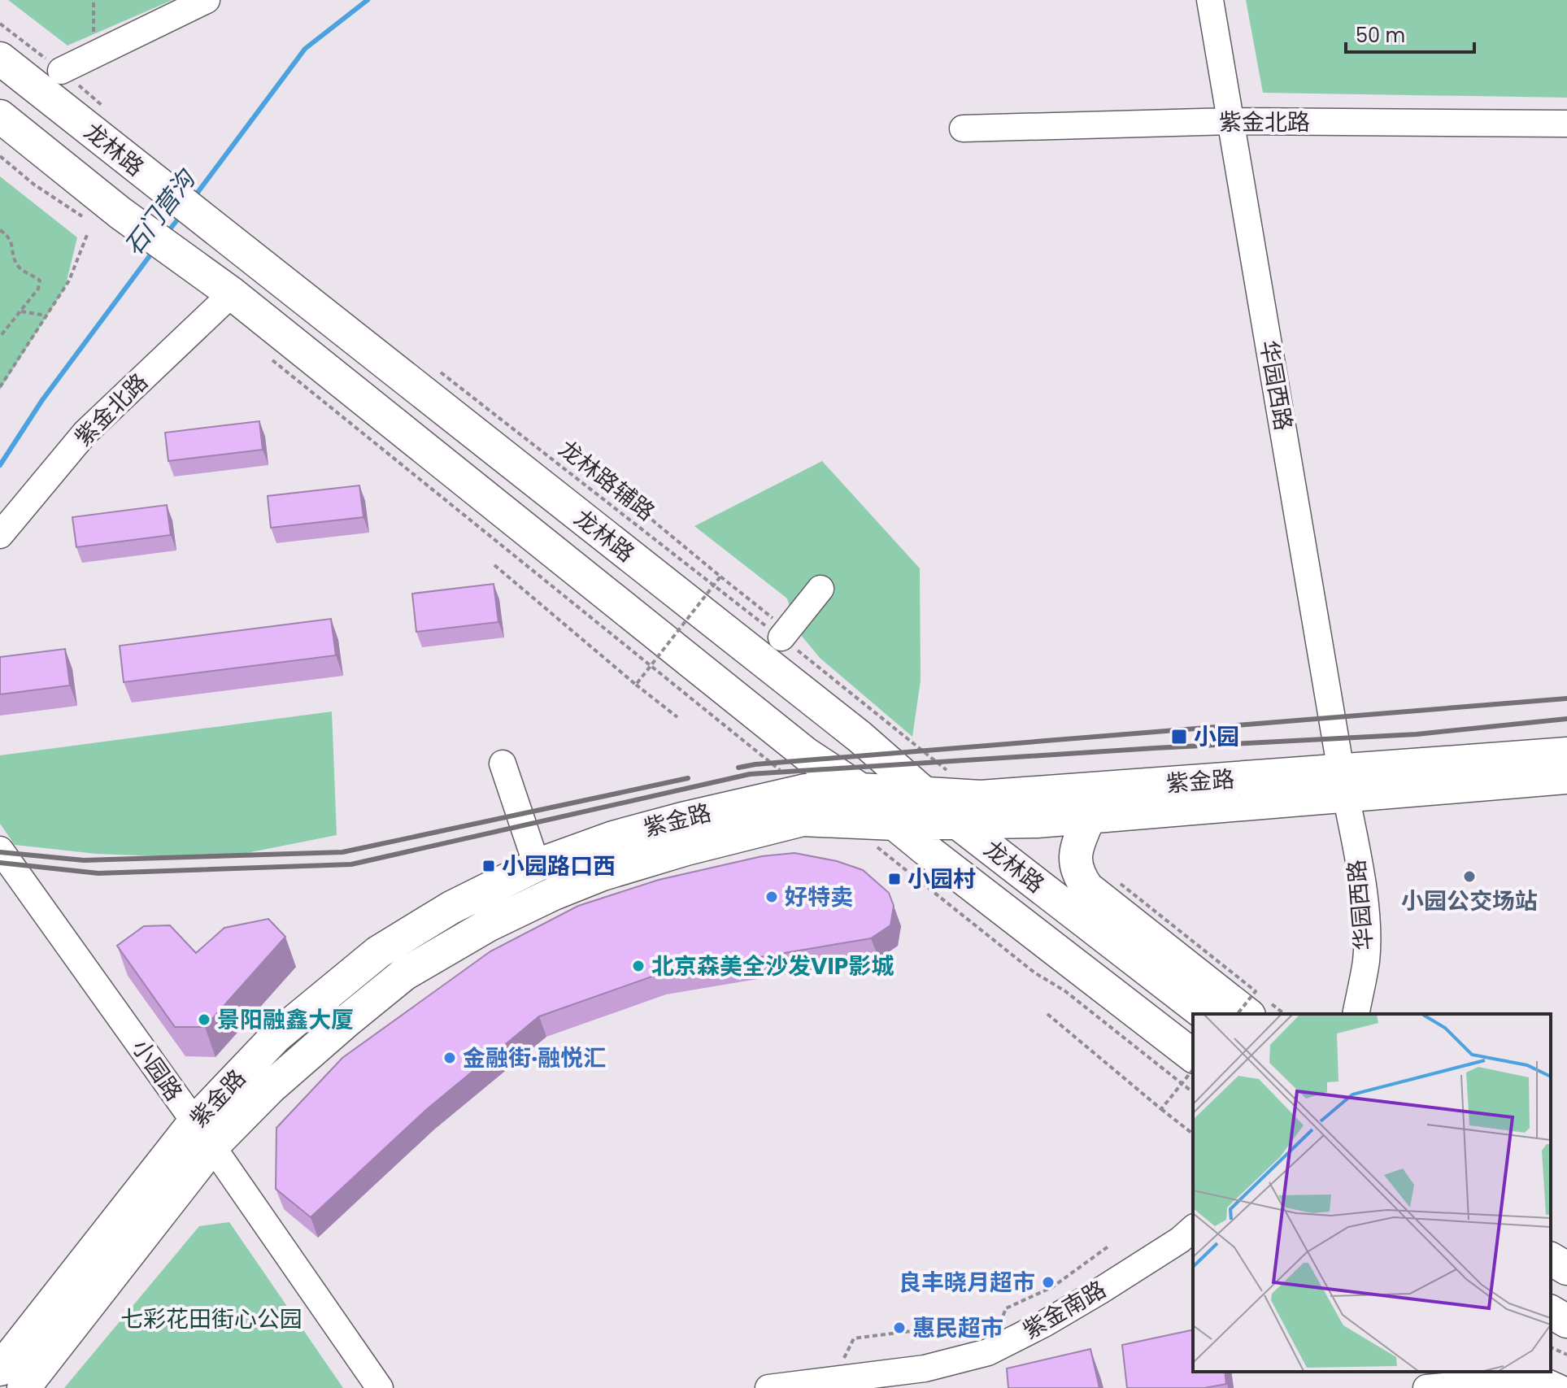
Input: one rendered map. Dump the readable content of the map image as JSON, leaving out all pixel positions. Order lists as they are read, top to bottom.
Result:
{
  "streets": {
    "main road": ["龙林路", "紫金路"],
    "street": [
      "紫金北路",
      "华园西路",
      "小园路",
      "紫金南路"
    ],
    "path": ["龙林路辅路"]
  },
  "crossings": [
    ["紫金北路", "龙林路"],
    ["紫金北路", "华园西路"],
    ["龙林路", "紫金路"],
    ["华园西路", "紫金路"],
    ["紫金路", "小园路"]
  ],
  "water": ["石门营沟"],
  "parks": ["七彩花田街心公园"],
  "places": {
    "transit": ["小园", "小园路口西", "小园村"],
    "other": [
      "小园公交场站",
      "好特卖",
      "北京森美全沙发VIP影城",
      "景阳融鑫大厦",
      "金融街·融悦汇",
      "良丰晓月超市",
      "惠民超市"
    ]
  },
  "scale_bar": "50 m"
}
